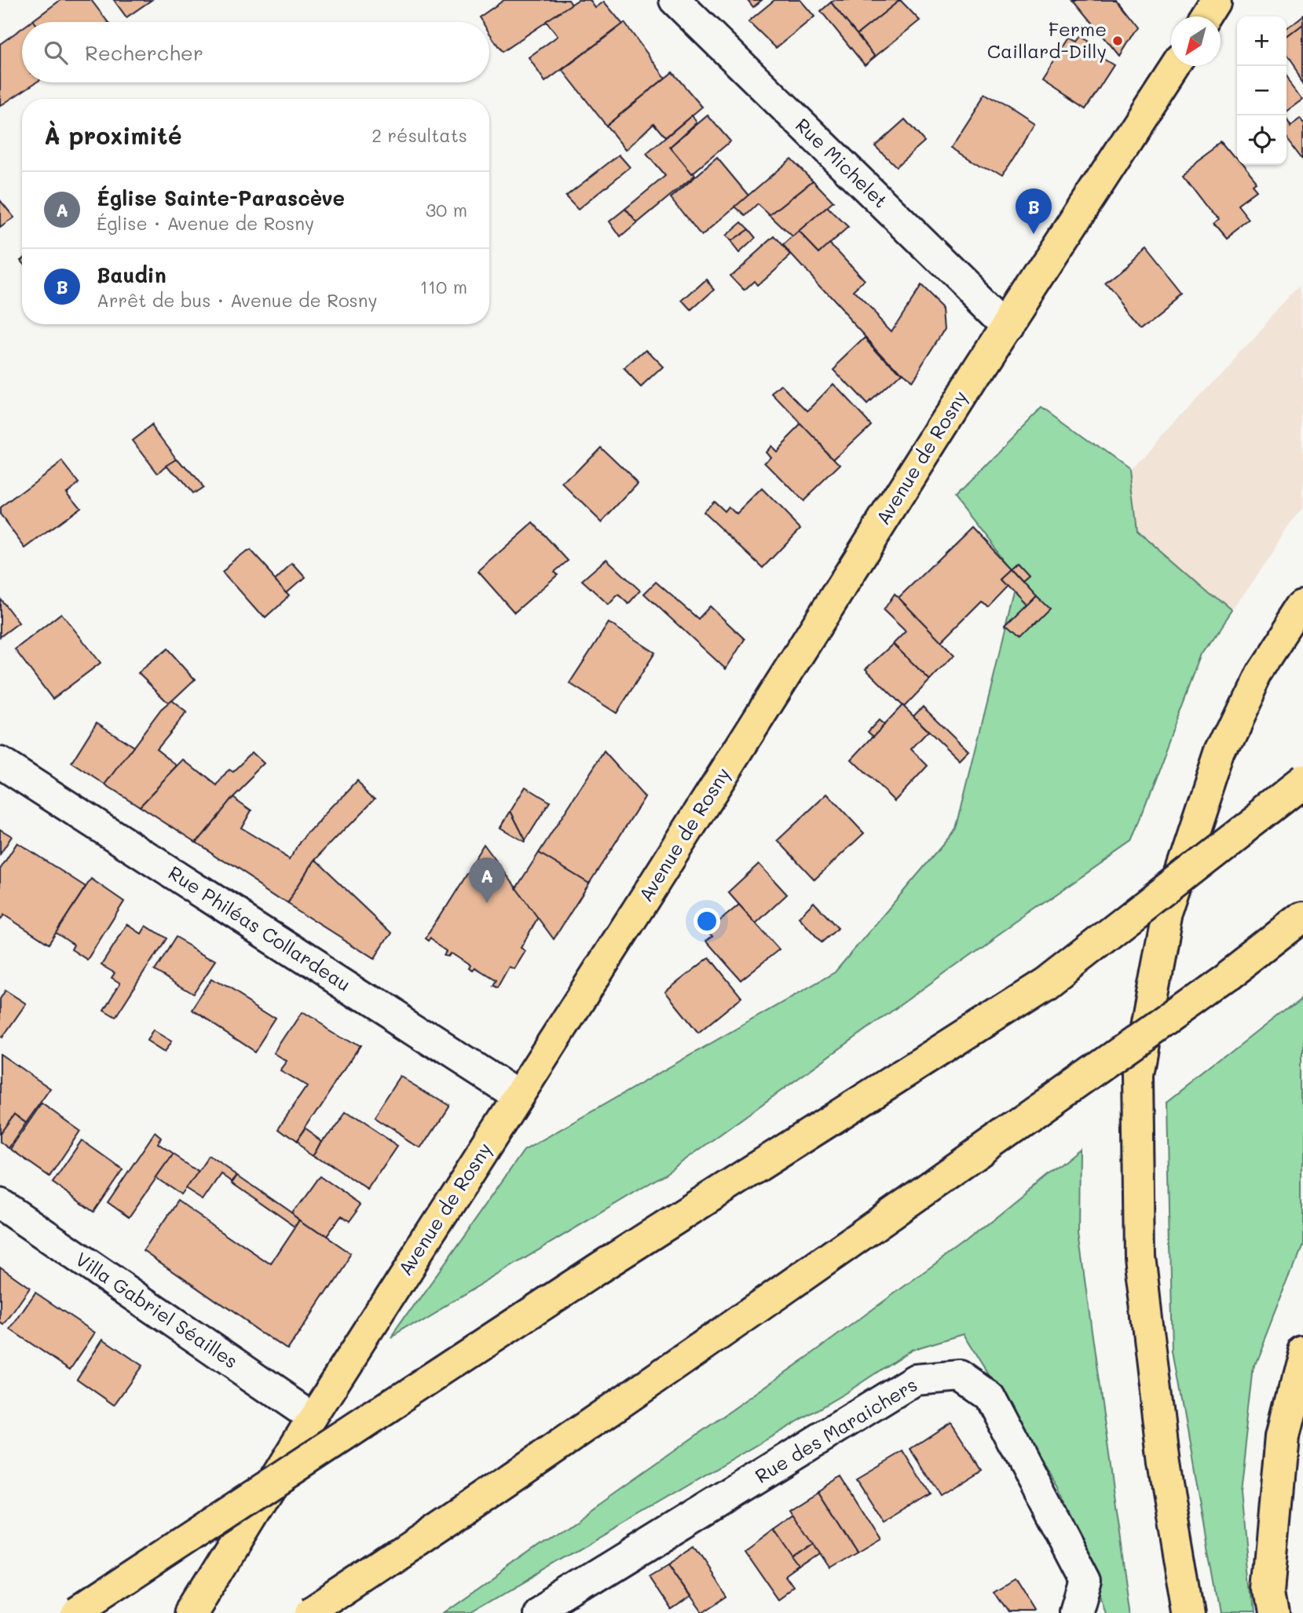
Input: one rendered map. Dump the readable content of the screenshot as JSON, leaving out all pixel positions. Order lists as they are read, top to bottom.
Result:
{
  "streets": {
    "main road": ["Avenue de Rosny"],
    "street": [
      "Rue Michelet",
      "Rue Philéas Collardeau",
      "Villa Gabriel Séailles",
      "Rue des Maraichers"
    ]
  },
  "crossings": [
    ["Rue Michelet", "Avenue de Rosny"],
    ["Avenue de Rosny", "Rue Philéas Collardeau"],
    ["Avenue de Rosny", "Villa Gabriel Séailles"]
  ],
  "places": ["Ferme Caillard-Dilly"],
  "north": "bottom left",
  "page": {
    "map_buttons": ["+", "−"],
    "search": "Rechercher",
    "heading": ["À proximité", "2 résultats"],
    "list": [
      {
        "mark": "A",
        "name": "Église Sainte-Parascève",
        "note": "Église · Avenue de Rosny",
        "value": "30 m"
      },
      {
        "mark": "B",
        "name": "Baudin",
        "note": "Arrêt de bus · Avenue de Rosny",
        "value": "110 m"
      }
    ],
    "pins": ["B", "A"]
  }
}
